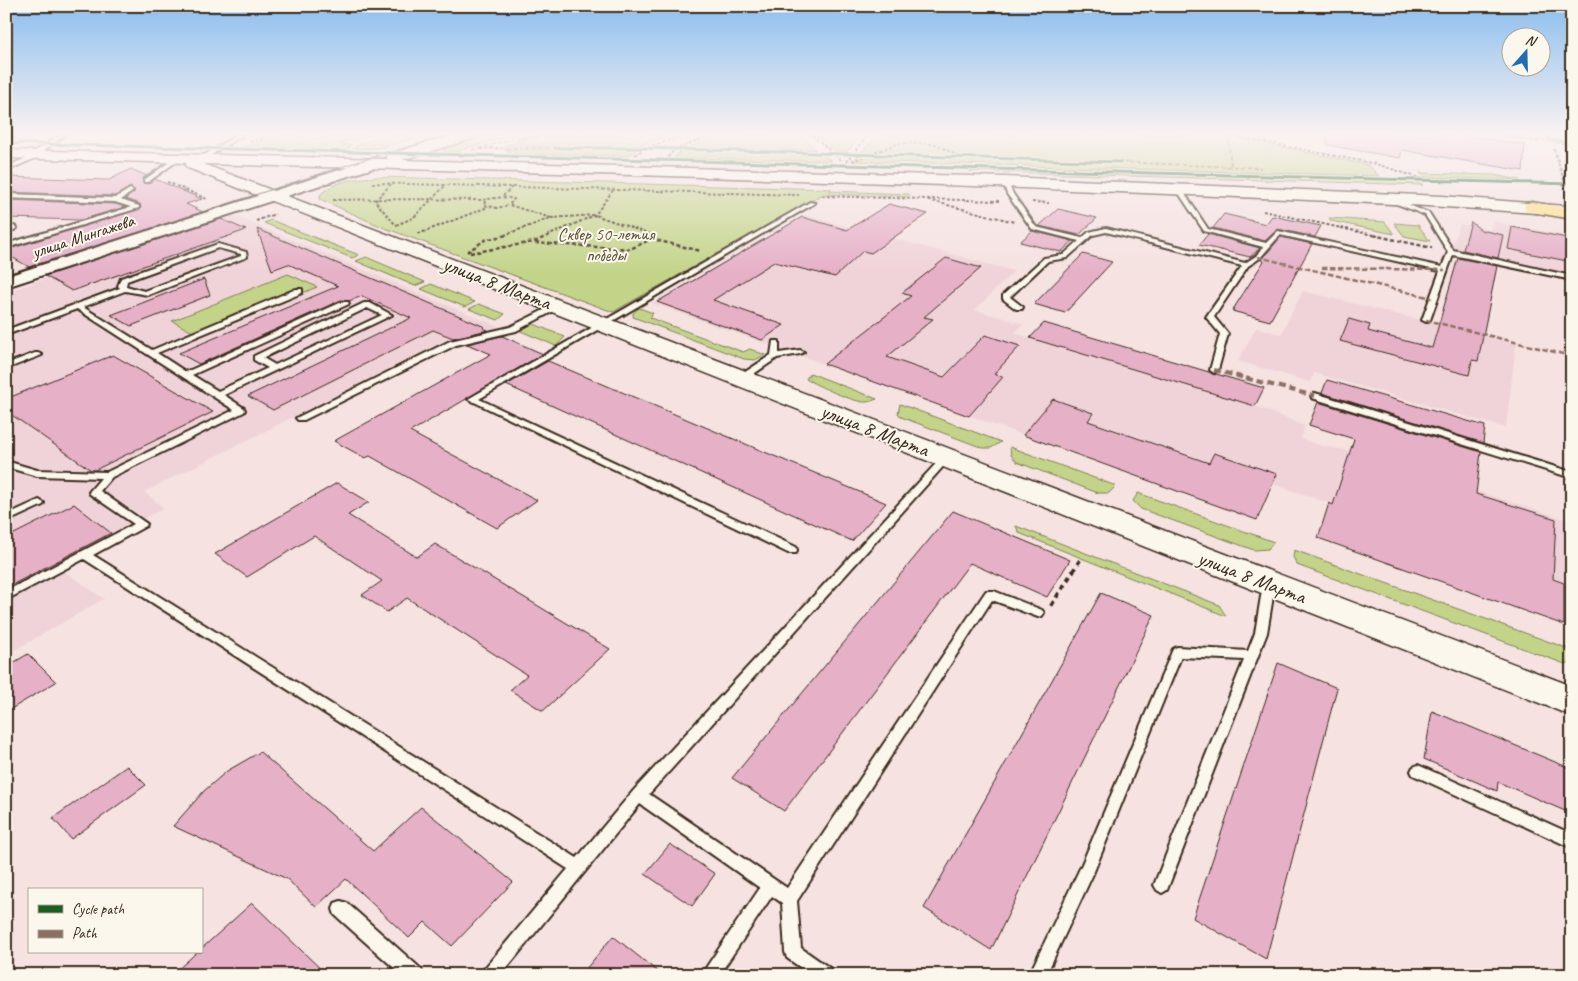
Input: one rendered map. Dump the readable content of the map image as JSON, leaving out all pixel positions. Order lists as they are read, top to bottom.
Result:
{
  "streets": {
    "main road": ["улица 8 Марта"],
    "street": ["улица Мингажева"]
  },
  "crossings": [
    ["улица Мингажева", "улица 8 Марта"]
  ],
  "parks": ["Сквер 50-летия победы"],
  "legend": ["Cycle path", "Path"],
  "north": "top"
}
